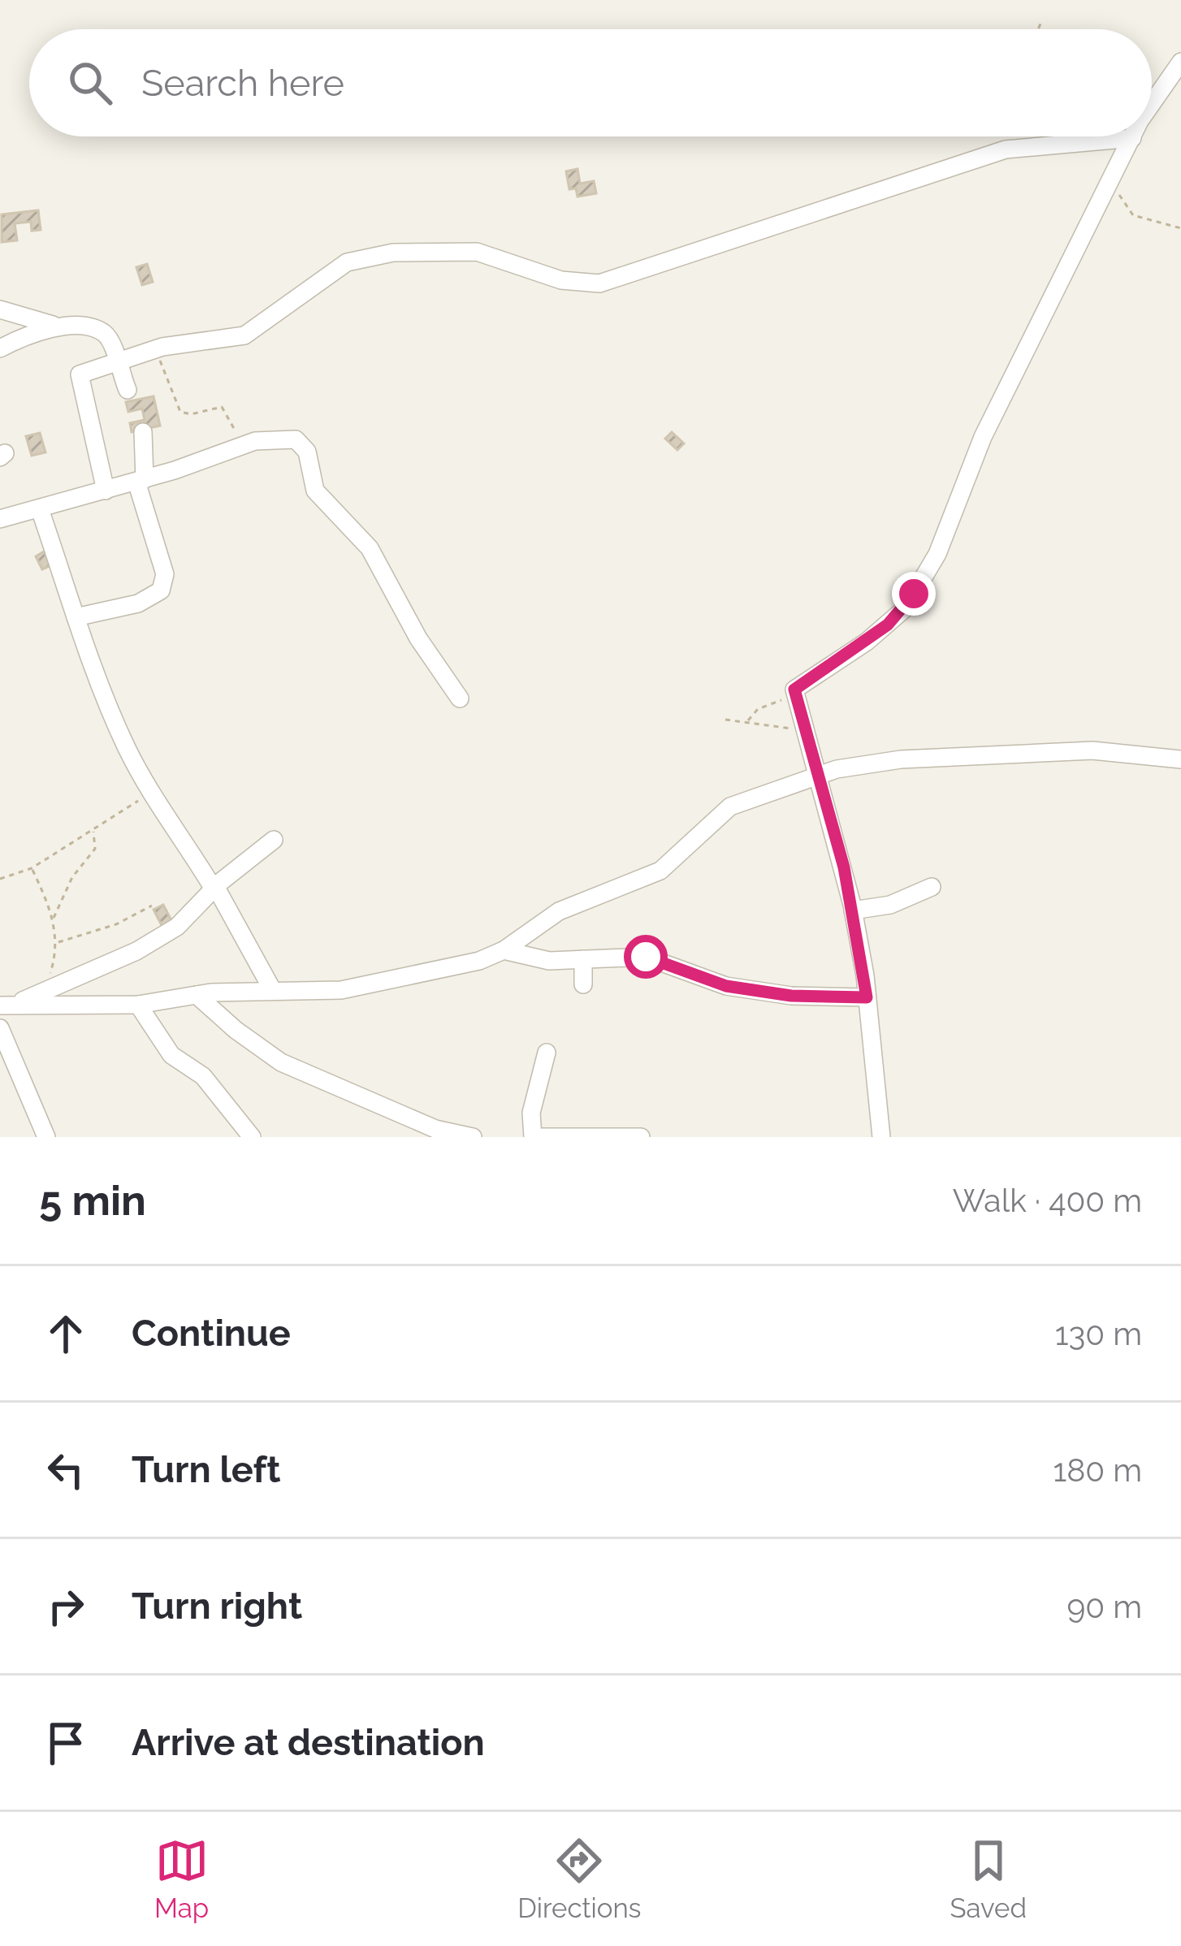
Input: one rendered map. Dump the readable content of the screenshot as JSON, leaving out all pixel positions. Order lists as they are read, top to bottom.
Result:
{
  "page": {
    "search": "Search here",
    "heading": ["5 min", "Walk · 400 m"],
    "list": [
      ["Continue", "130 m"],
      ["Turn left", "180 m"],
      ["Turn right", "90 m"],
      "Arrive at destination"
    ],
    "nav": ["Map", "Directions", "Saved"]
  }
}
